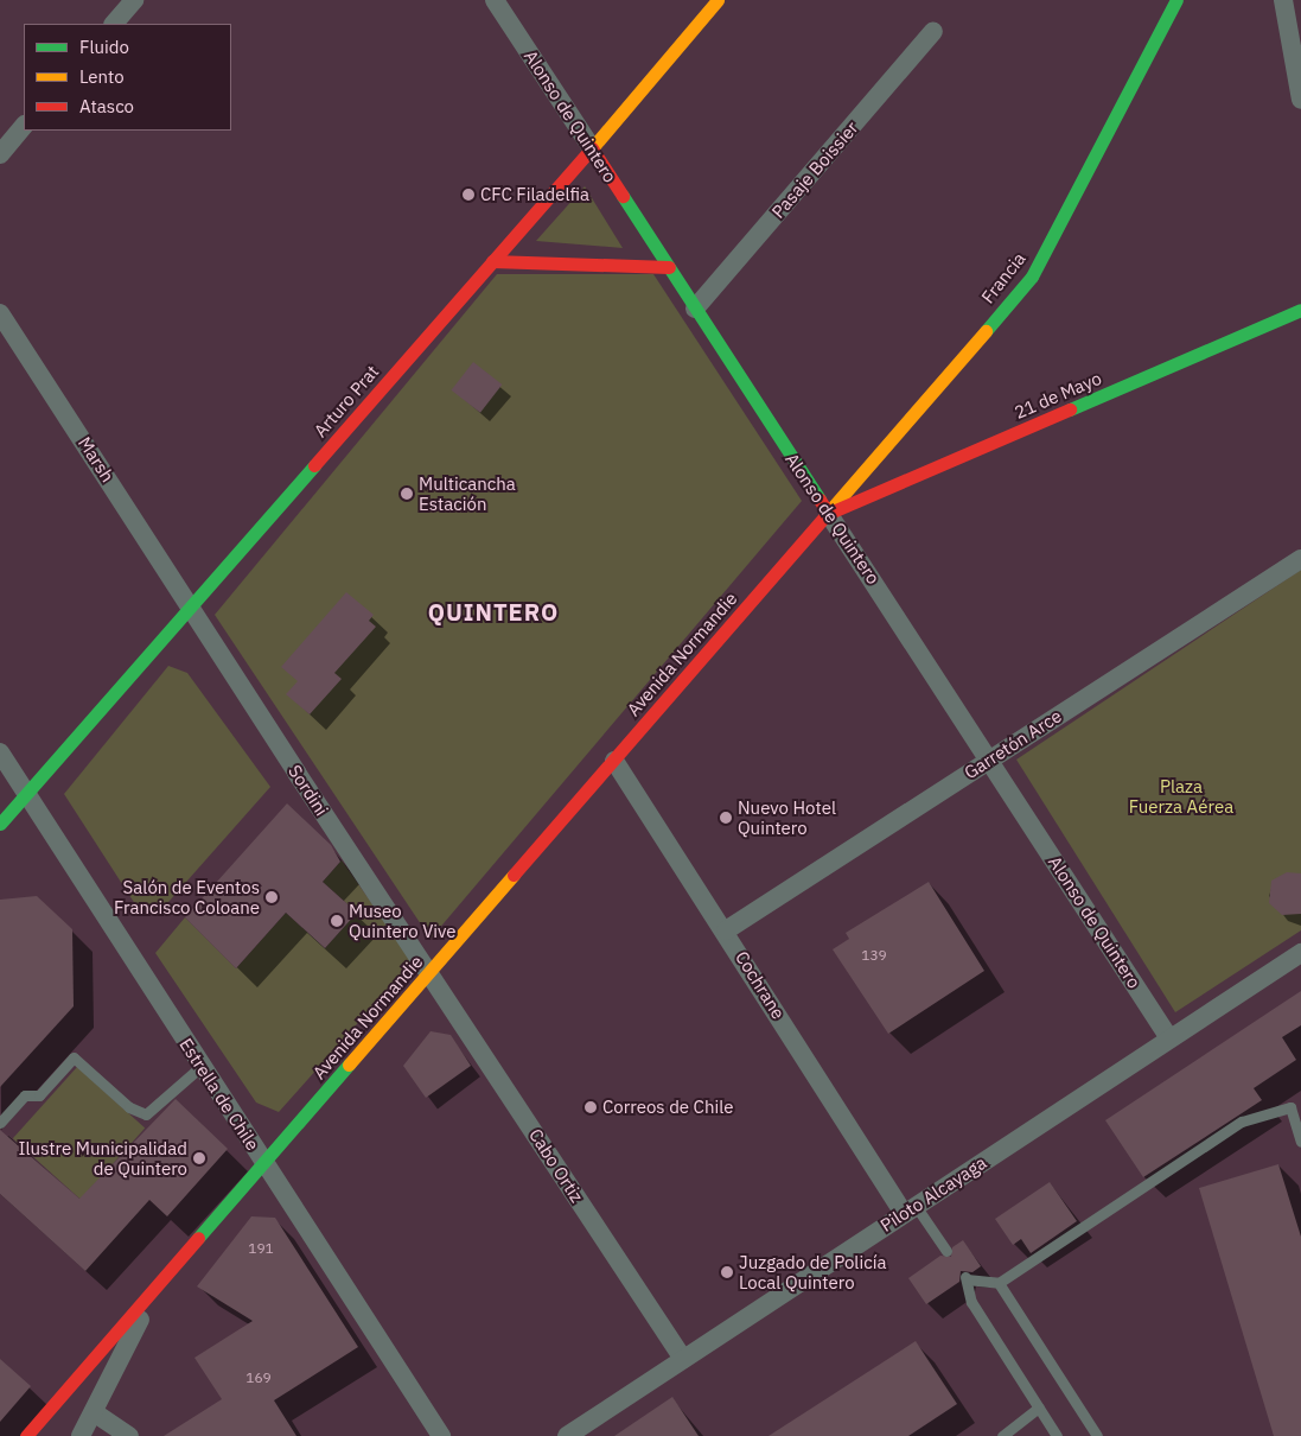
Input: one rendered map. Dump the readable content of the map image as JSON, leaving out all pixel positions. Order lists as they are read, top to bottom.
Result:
{
  "streets": {
    "main road": [
      "Alonso de Quintero",
      "Francia",
      "21 de Mayo",
      "Arturo Prat",
      "Avenida Normandie"
    ],
    "street": [
      "Pasaje Boissier",
      "Marsh",
      "Garretón Arce",
      "Sordini",
      "Cochrane",
      "Estrella de Chile",
      "Cabo Ortiz",
      "Piloto Alcayaga"
    ]
  },
  "crossings": [
    ["Alonso de Quintero", "Pasaje Boissier"],
    ["Alonso de Quintero", "Francia"],
    ["Alonso de Quintero", "21 de Mayo"],
    ["Alonso de Quintero", "Arturo Prat"],
    ["Alonso de Quintero", "Avenida Normandie"],
    ["Alonso de Quintero", "Garretón Arce"],
    ["Alonso de Quintero", "Piloto Alcayaga"],
    ["Francia", "21 de Mayo"],
    ["Francia", "Avenida Normandie"],
    ["21 de Mayo", "Avenida Normandie"],
    ["Arturo Prat", "Marsh"],
    ["Arturo Prat", "Sordini"],
    ["Arturo Prat", "Estrella de Chile"],
    ["Marsh", "Sordini"],
    ["Avenida Normandie", "Sordini"],
    ["Avenida Normandie", "Cochrane"],
    ["Avenida Normandie", "Estrella de Chile"],
    ["Avenida Normandie", "Cabo Ortiz"],
    ["Garretón Arce", "Cochrane"],
    ["Sordini", "Cabo Ortiz"],
    ["Cochrane", "Piloto Alcayaga"],
    ["Cabo Ortiz", "Piloto Alcayaga"]
  ],
  "districts": ["QUINTERO"],
  "parks": ["Plaza Fuerza Aérea"],
  "places": [
    "CFC Filadelfia",
    "Multicancha Estación",
    "Nuevo Hotel Quintero",
    "Salón de Eventos Francisco Coloane",
    "Museo Quintero Vive",
    "Correos de Chile",
    "Ilustre Municipalidad de Quintero",
    "Juzgado de Policía Local Quintero"
  ],
  "house_numbers": ["139", "191", "169"],
  "legend": ["Fluido", "Lento", "Atasco"]
}
